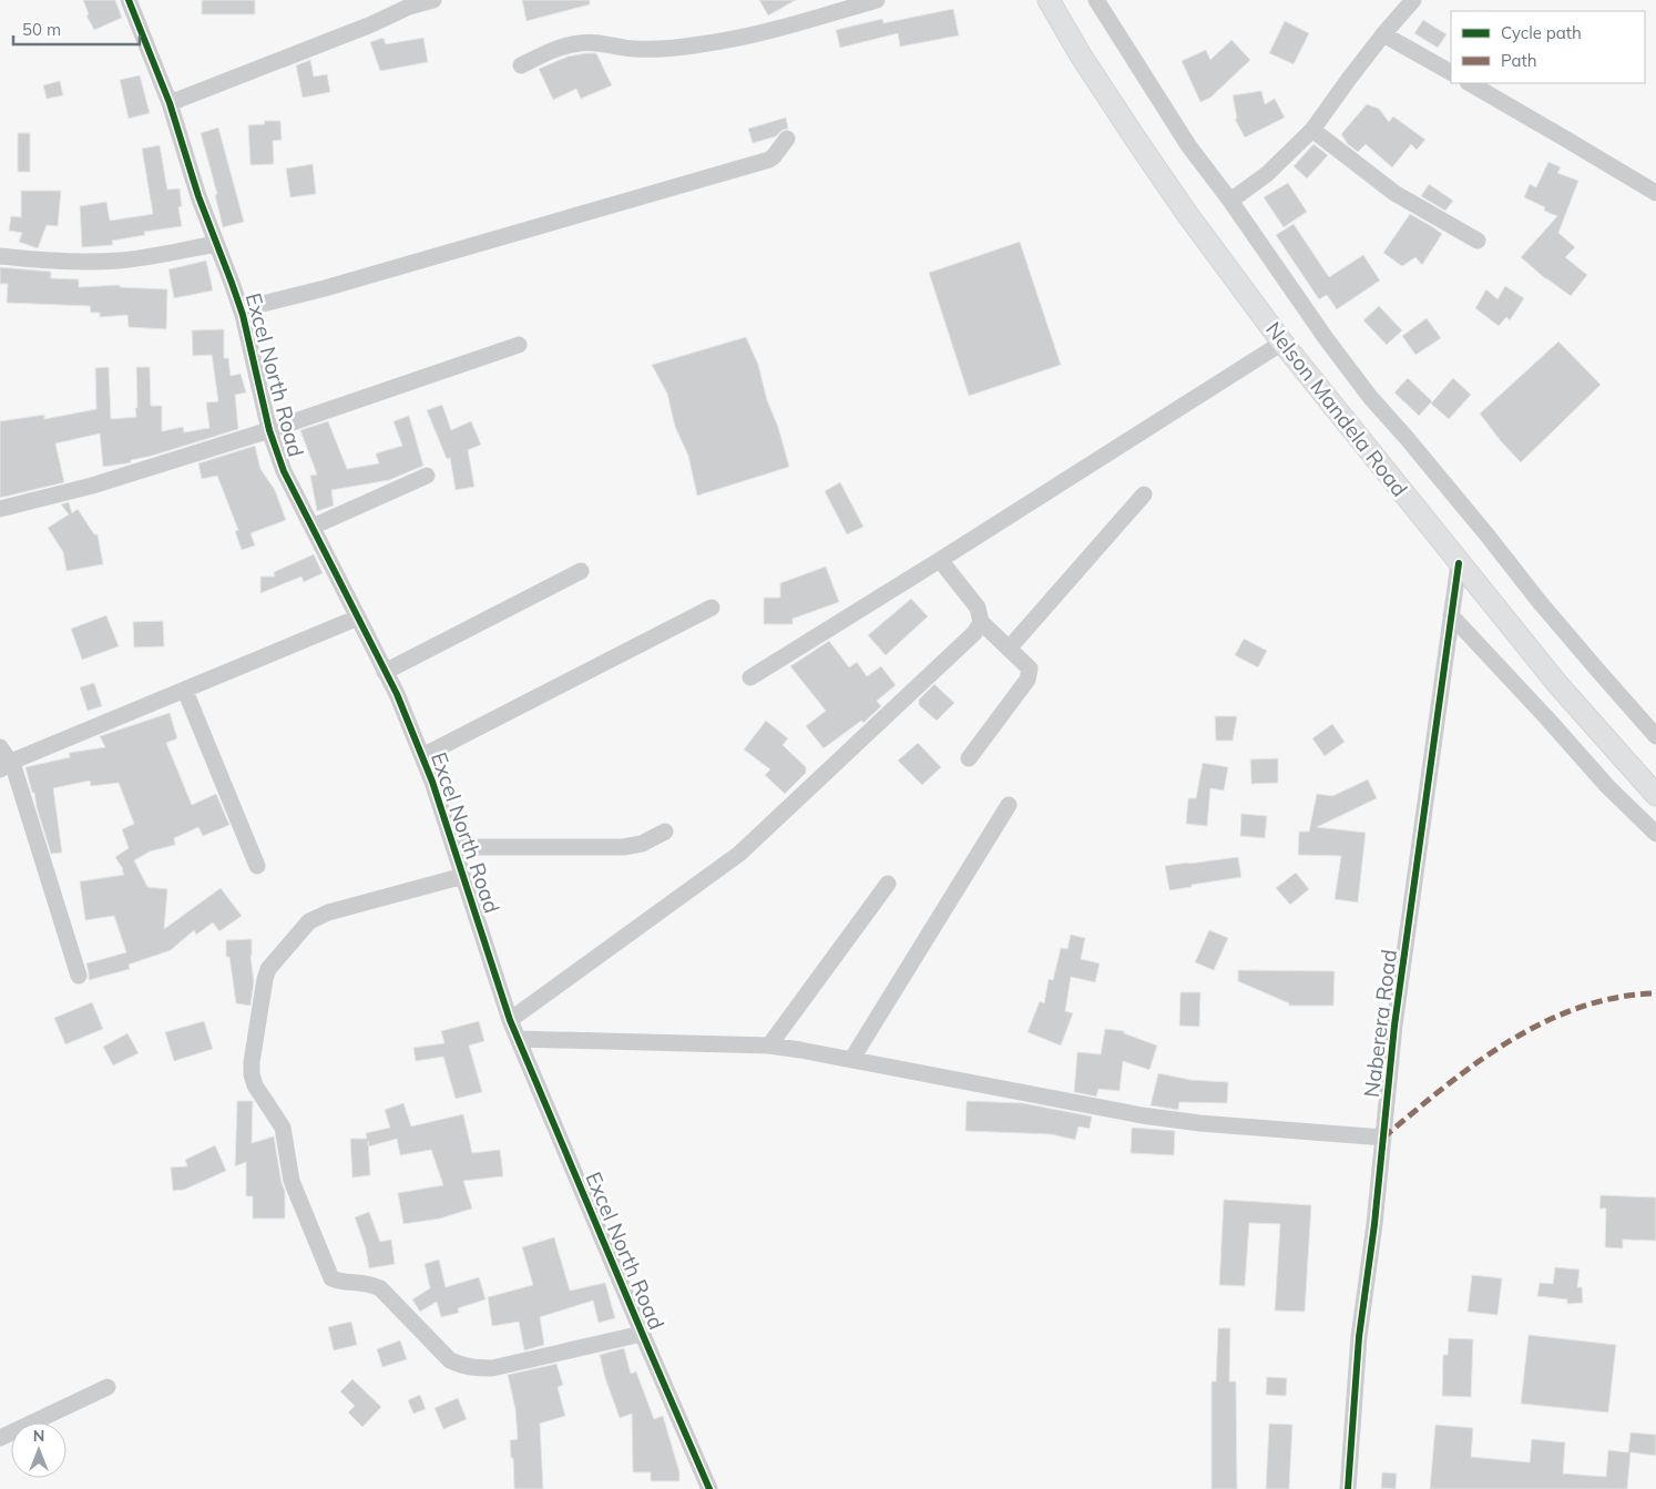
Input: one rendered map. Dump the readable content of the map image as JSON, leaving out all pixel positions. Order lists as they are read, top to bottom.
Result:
{
  "streets": {
    "main road": ["Nelson Mandela Road"],
    "street": ["Excel North Road", "Naberera Road"]
  },
  "crossings": [
    ["Nelson Mandela Road", "Naberera Road"]
  ],
  "legend": ["Cycle path", "Path"],
  "scale_bar": "50 m",
  "north": "top"
}
